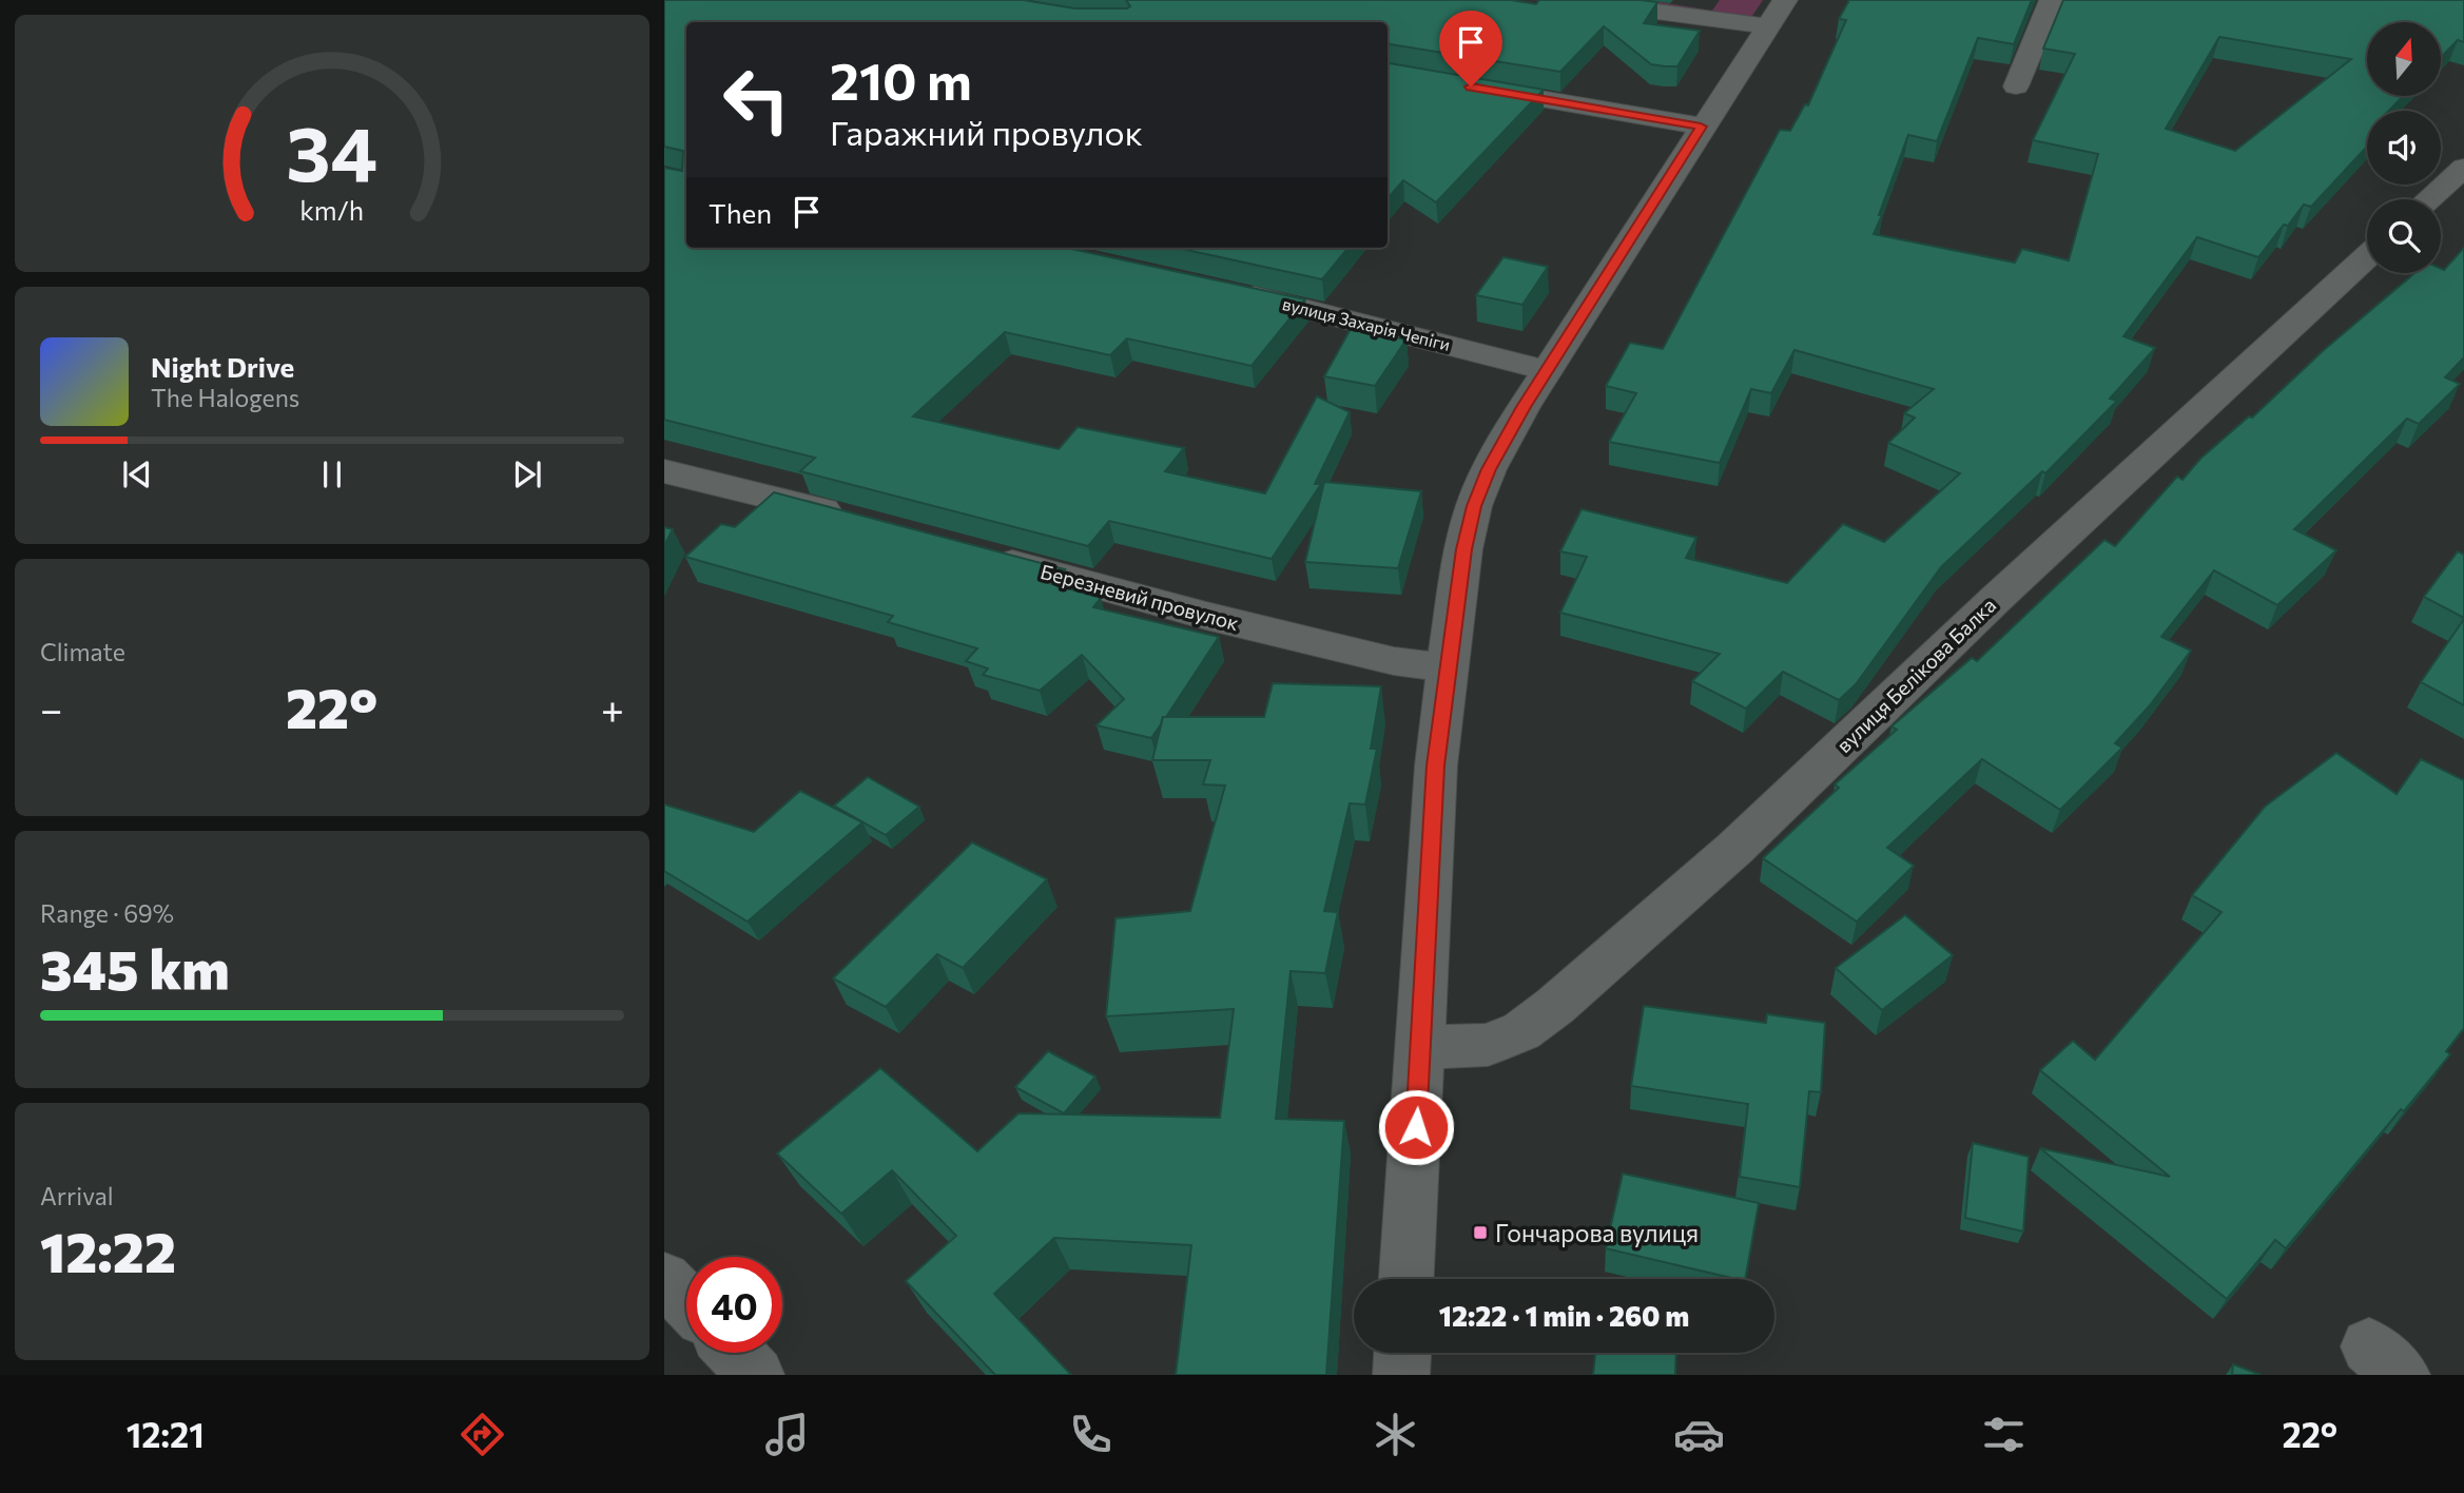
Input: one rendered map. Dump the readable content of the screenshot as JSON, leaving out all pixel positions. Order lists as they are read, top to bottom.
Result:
{
  "streets": {
    "street": ["вулиця Захарія Чепіги", "Березневий провулок", "вулиця Белікова Балка"]
  },
  "places": {
    "transit": ["Гончарова вулиця"]
  },
  "north": "top",
  "page": {
    "turn": ["210 m", "Гаражний провулок"],
    "then": "Then",
    "song": ["Night Drive", "The Halogens"],
    "tile": [
      "Climate",
      ["Range · 69%", "345 km"],
      ["Arrival", "12:22"]
    ],
    "heat": ["−", "22°", "+"],
    "limit": "40",
    "trip": "12:22 · 1 min · 260 m",
    "tabs": ["12:21", "22°"],
    "gauge": ["34", "km/h"]
  }
}
